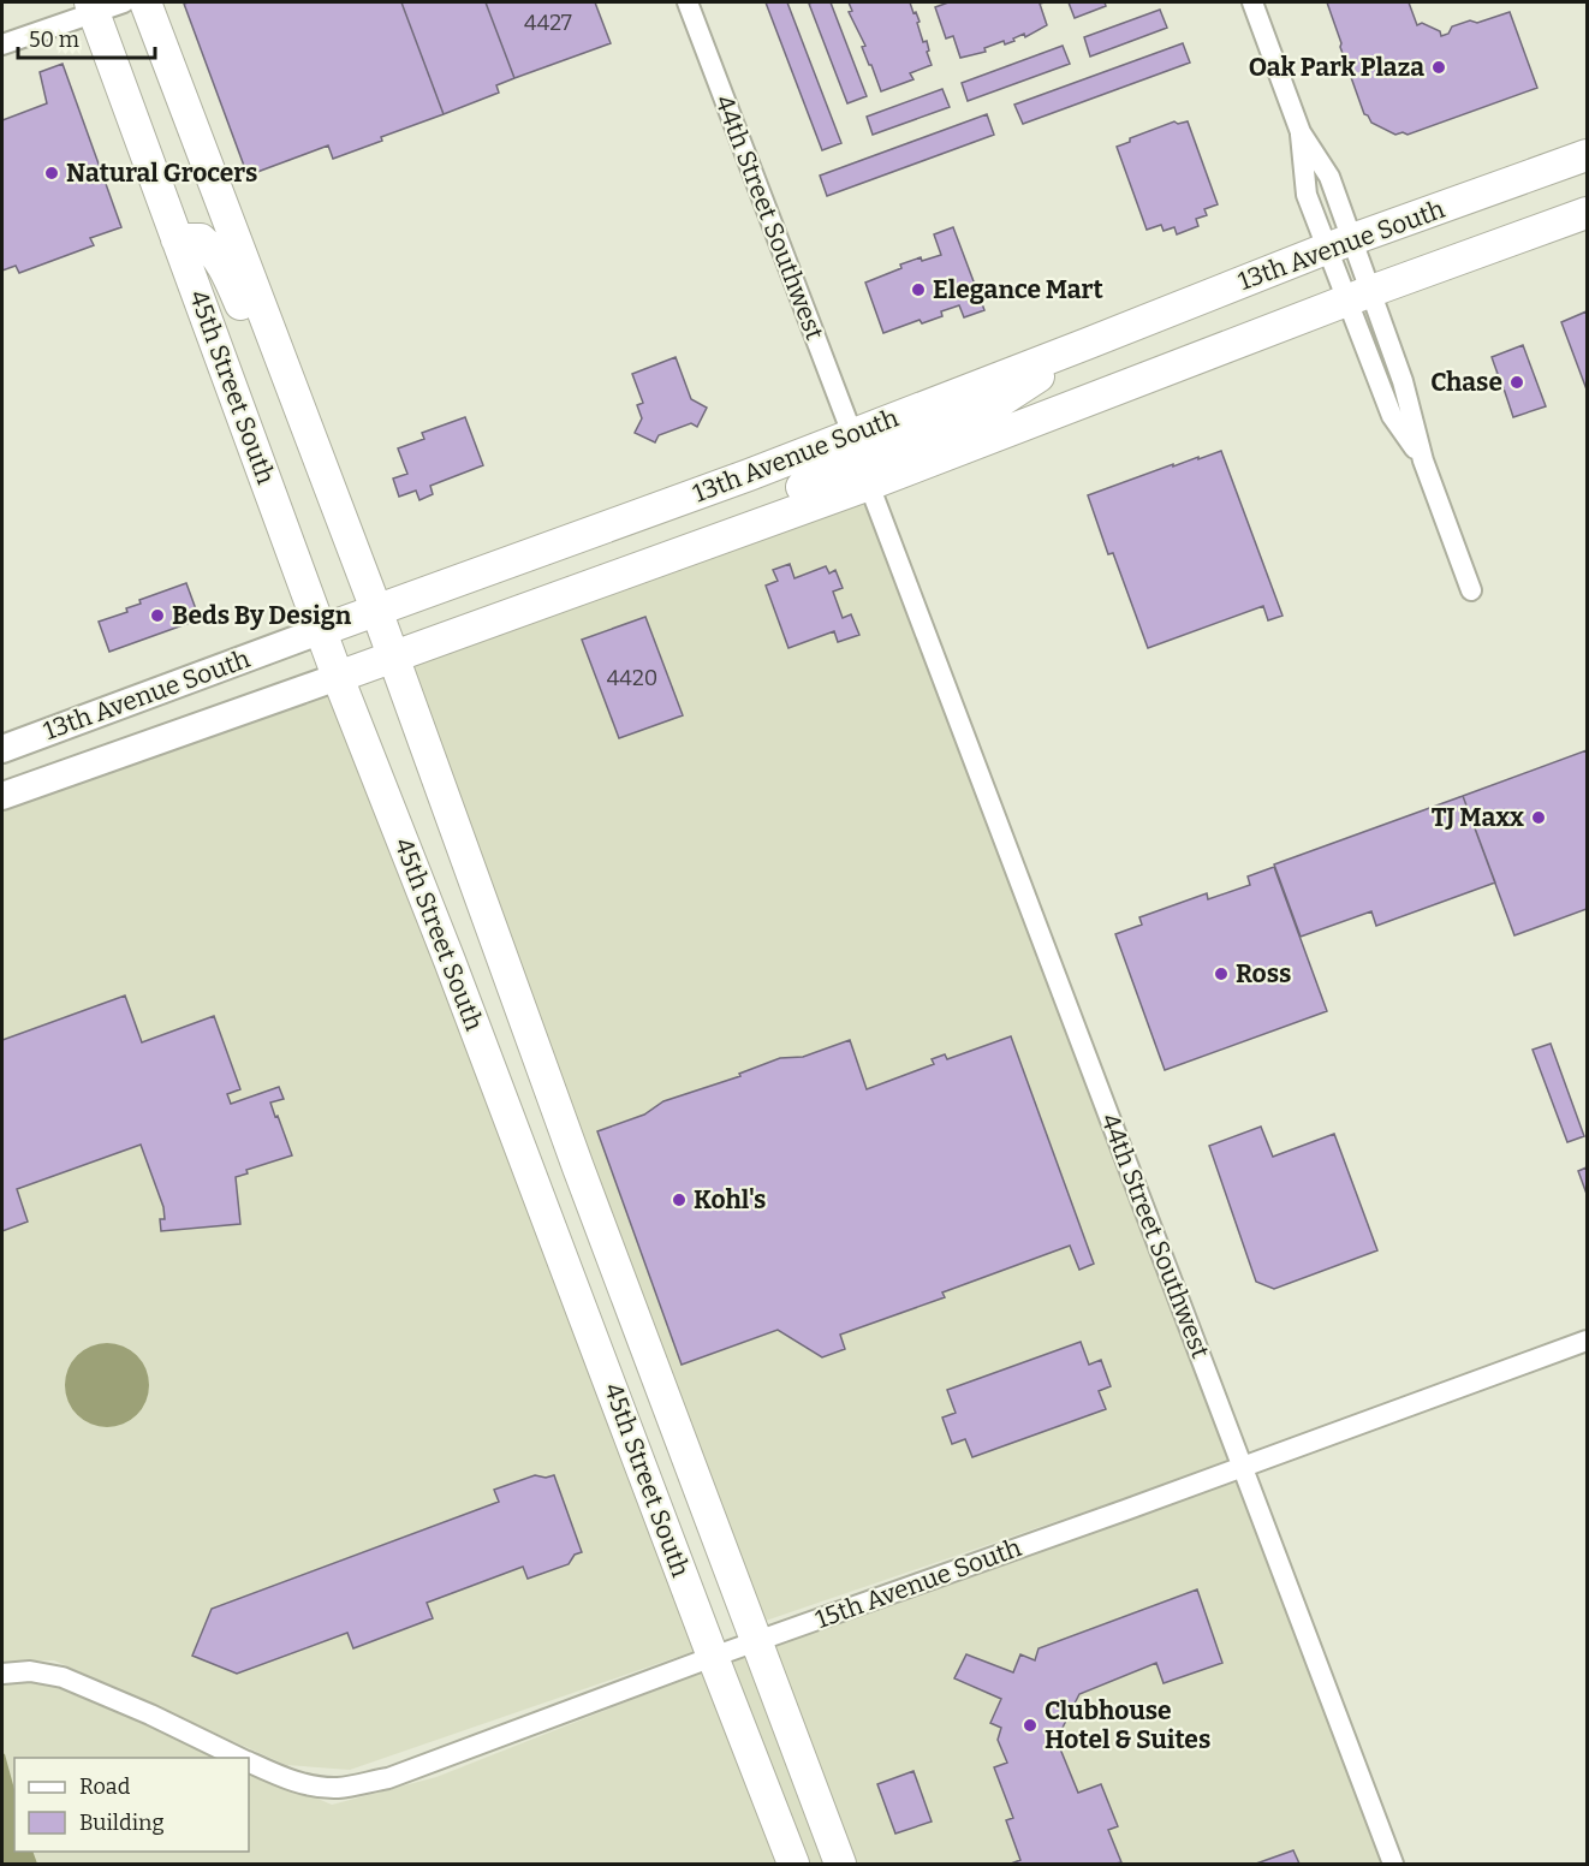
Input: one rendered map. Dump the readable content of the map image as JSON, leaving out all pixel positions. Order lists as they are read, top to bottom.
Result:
{
  "streets": {
    "main road": ["13th Avenue South", "45th Street South"],
    "street": ["44th Street Southwest", "15th Avenue South"]
  },
  "crossings": [
    ["44th Street Southwest", "13th Avenue South"],
    ["44th Street Southwest", "15th Avenue South"],
    ["13th Avenue South", "45th Street South"],
    ["45th Street South", "15th Avenue South"]
  ],
  "places": [
    "Oak Park Plaza",
    "Natural Grocers",
    "Elegance Mart",
    "Chase",
    "Beds By Design",
    "TJ Maxx",
    "Ross",
    "Kohl's",
    "Clubhouse Hotel & Suites"
  ],
  "house_numbers": ["4427", "4420"],
  "legend": ["Road", "Building"],
  "scale_bar": "50 m"
}
